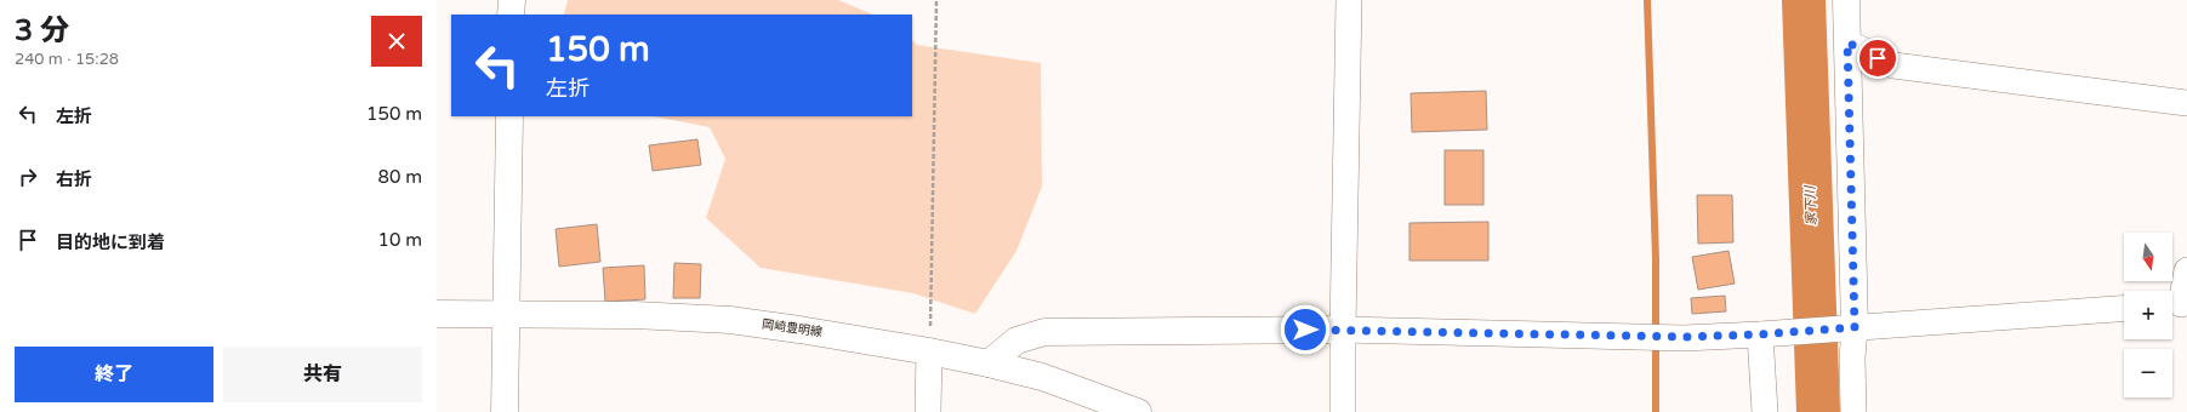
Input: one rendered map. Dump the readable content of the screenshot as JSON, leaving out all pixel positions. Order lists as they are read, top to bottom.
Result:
{
  "streets": {
    "street": ["岡崎豊明線"]
  },
  "water": ["家下川"],
  "north": "bottom",
  "page": {
    "heading": ["3 分", "240 m · 15:28"],
    "turn": ["150 m", "左折"],
    "list": [
      {
        "name": "左折",
        "value": "150 m"
      },
      {
        "name": "右折",
        "value": "80 m"
      },
      {
        "name": "目的地に到着",
        "value": "10 m"
      }
    ],
    "map_buttons": ["+", "−"],
    "buttons": ["終了", "共有"]
  }
}
